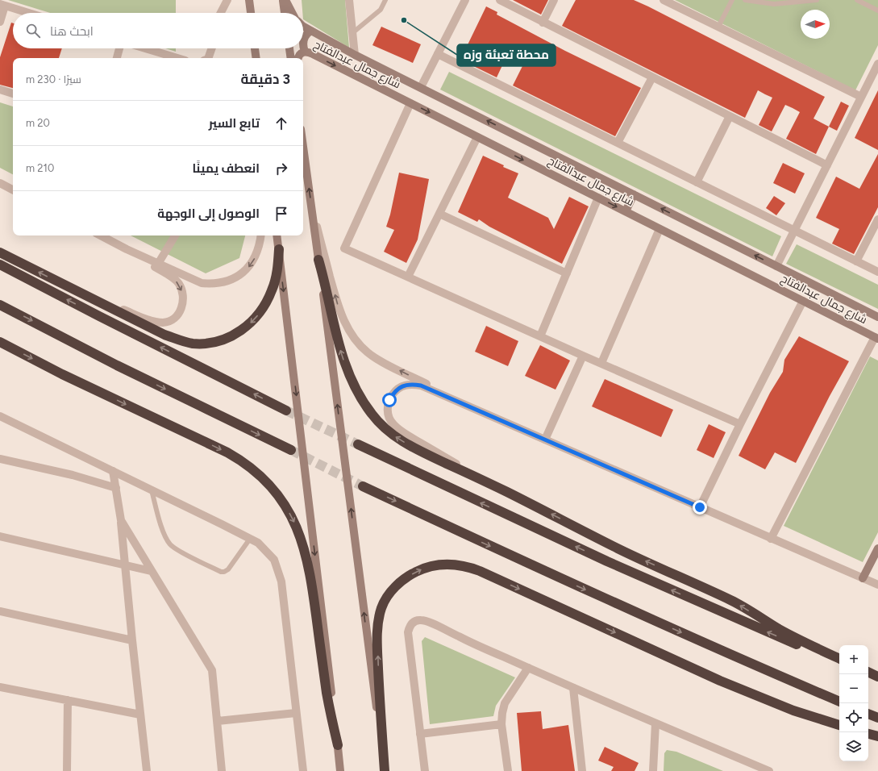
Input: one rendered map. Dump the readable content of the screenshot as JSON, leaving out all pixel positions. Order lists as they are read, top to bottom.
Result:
{
  "streets": {
    "main road": ["شارع جمال عبدالفتاح"]
  },
  "places": ["محطة تعبئة وزه"],
  "north": "right",
  "page": {
    "search": "ابحث هنا",
    "heading": ["3 دقيقة", "سيرًا · 230 m"],
    "list": [
      ["تابع السير", "20 m"],
      ["انعطف يمينًا", "210 m"],
      "الوصول إلى الوجهة"
    ],
    "map_buttons": ["+", "−"]
  }
}
